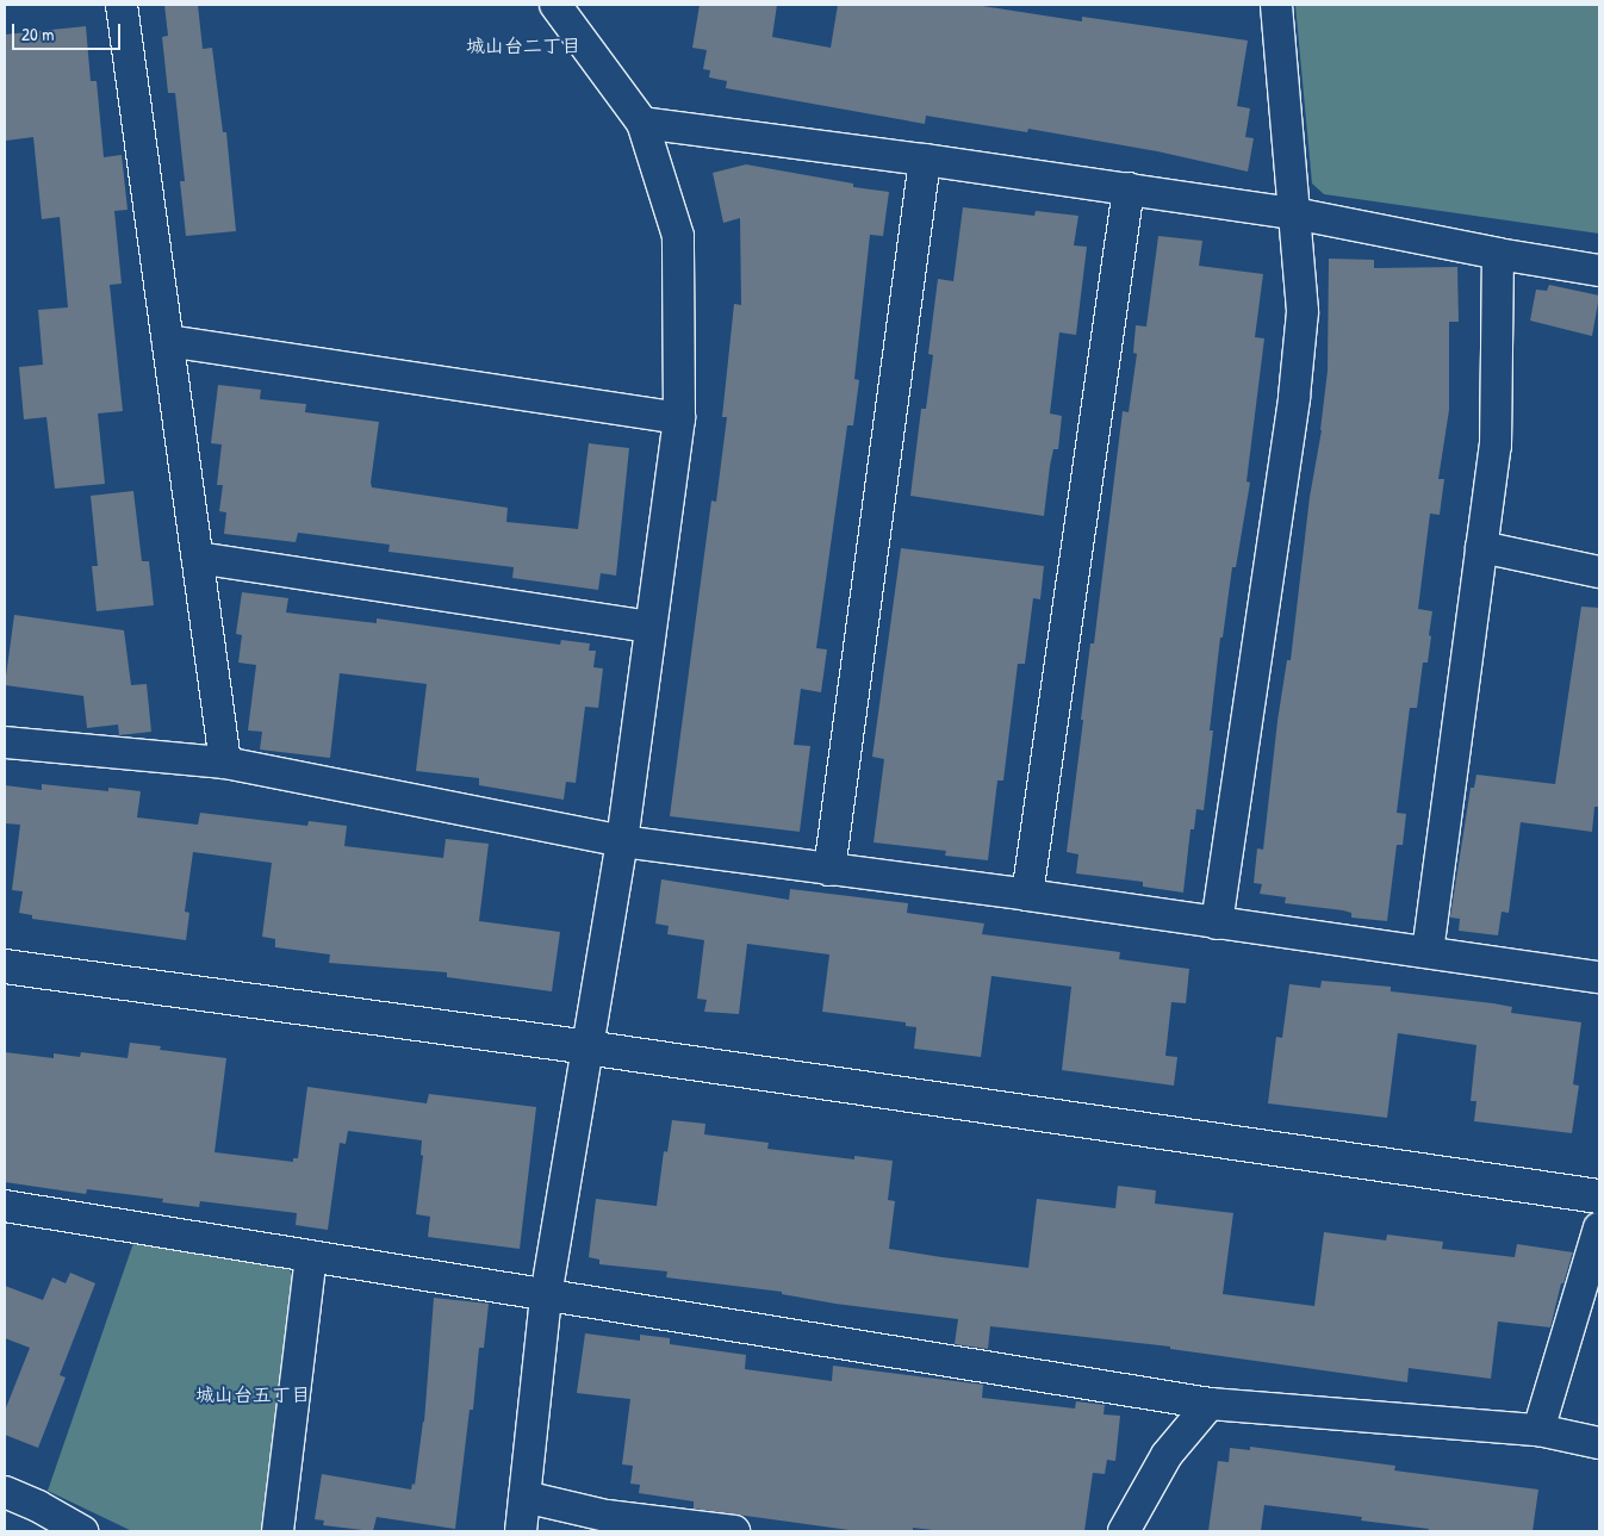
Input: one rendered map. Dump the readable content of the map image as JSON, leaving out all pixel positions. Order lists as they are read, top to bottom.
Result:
{
  "districts": ["城山台二丁目", "城山台五丁目"],
  "scale_bar": "20 m"
}
